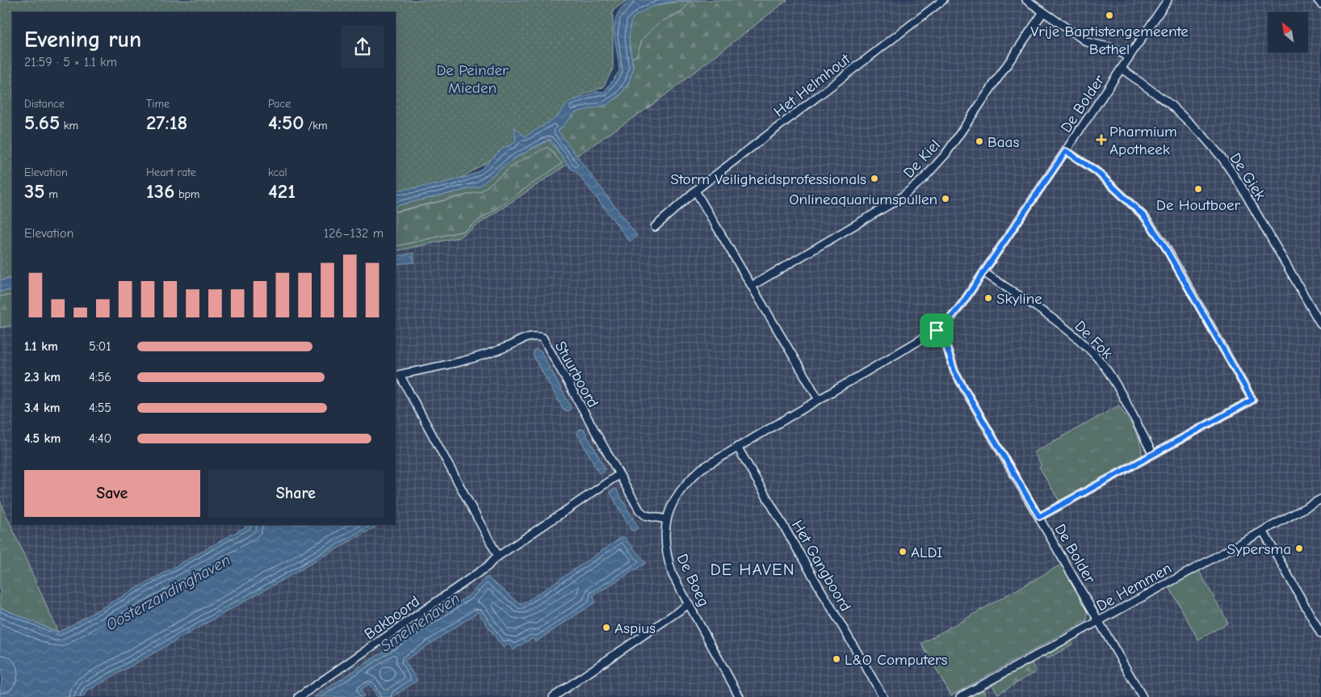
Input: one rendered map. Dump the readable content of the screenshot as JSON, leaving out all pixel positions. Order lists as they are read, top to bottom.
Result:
{
  "streets": {
    "street": [
      "Het Helmhout",
      "De Bolder",
      "De Kiel",
      "De Giek",
      "De Fok",
      "Stuurboord",
      "Het Gangboord",
      "De Boeg",
      "De Hemmen",
      "Bakboord"
    ]
  },
  "crossings": [
    ["De Bolder", "De Giek"],
    ["De Bolder", "De Fok"],
    ["De Bolder", "De Hemmen"],
    ["Stuurboord", "De Boeg"],
    ["Stuurboord", "Bakboord"],
    ["Het Gangboord", "De Boeg"]
  ],
  "districts": ["DE HAVEN"],
  "water": ["Oosterzandinghaven", "Smelnehaven"],
  "parks": ["De Peinder Mieden"],
  "places": {
    "other": [
      "Vrije Baptistengemeente Bethel",
      "Baas",
      "Storm Veiligheidsprofessionals",
      "De Houtboer",
      "Onlineaquariumspullen",
      "Skyline",
      "Sypersma",
      "ALDI",
      "Aspius",
      "L&O Computers"
    ],
    "health": ["Pharmium Apotheek"]
  },
  "north": "top left",
  "page": {
    "heading": ["Evening run", "21:59 · 5 × 1.1 km"],
    "stats": [
      ["Distance", "5.65 km"],
      ["Time", "27:18"],
      ["Pace", "4:50 /km"],
      ["Elevation", "35 m"],
      ["Heart rate", "136 bpm"],
      ["kcal", "421"]
    ],
    "chart": ["Elevation", "126–132 m"],
    "list": [
      {
        "name": "1.1 km",
        "note": "5:01"
      },
      {
        "name": "2.3 km",
        "note": "4:56"
      },
      {
        "name": "3.4 km",
        "note": "4:55"
      },
      {
        "name": "4.5 km",
        "note": "4:40"
      }
    ],
    "buttons": ["Save", "Share"]
  }
}
